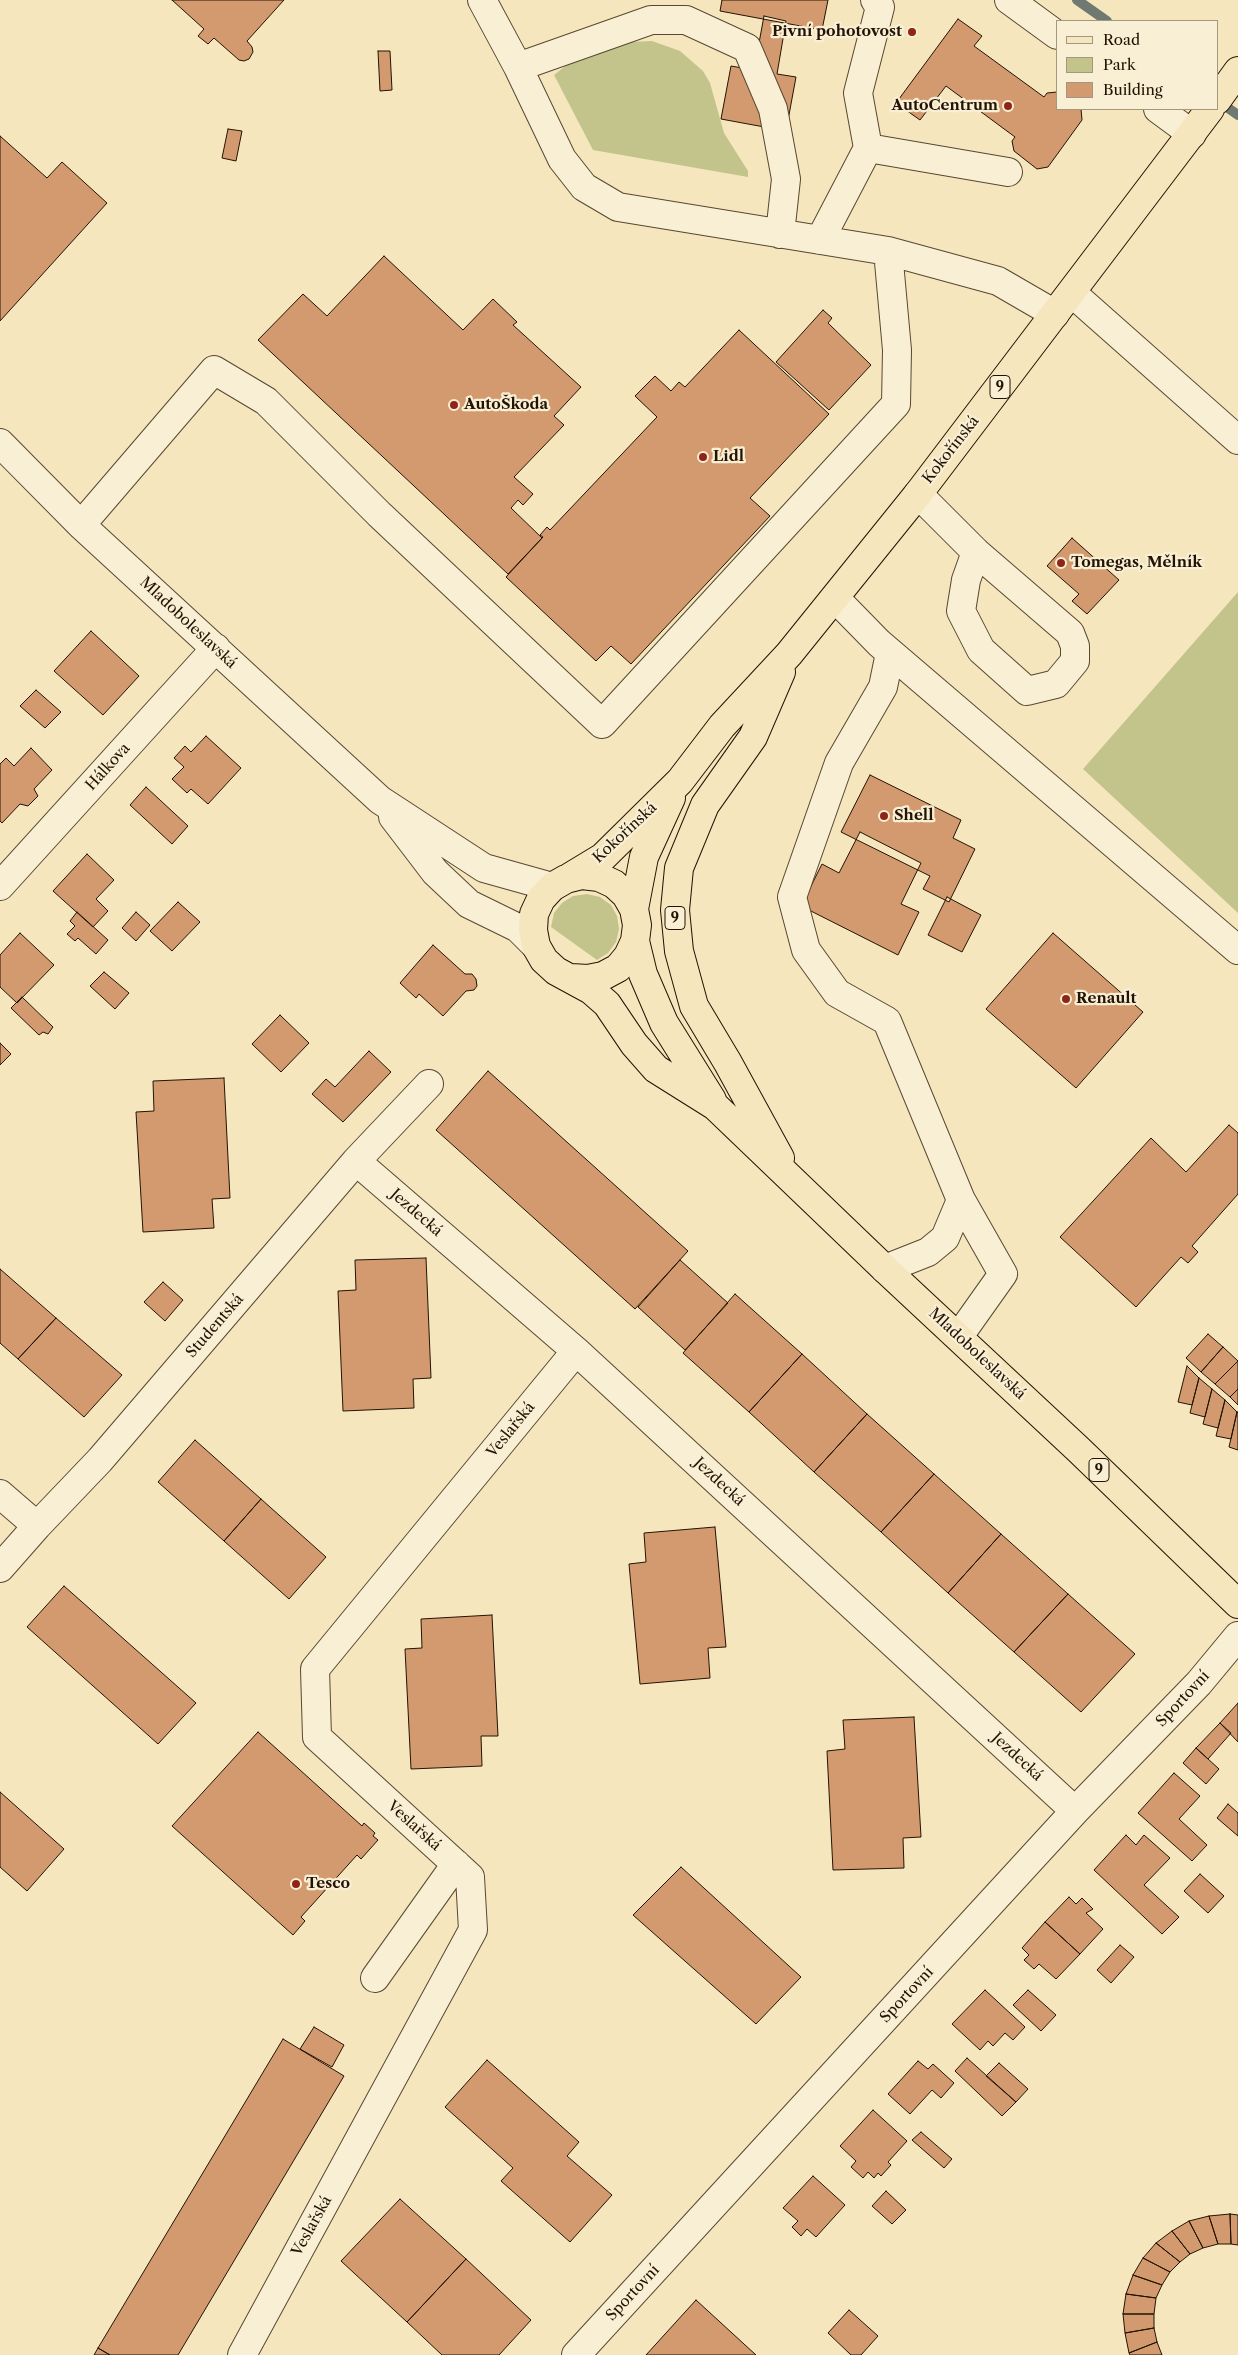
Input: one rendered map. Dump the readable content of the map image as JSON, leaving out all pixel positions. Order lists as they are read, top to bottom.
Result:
{
  "streets": {
    "main road": ["9", "Kokořínská", "Mladoboleslavská"],
    "street": [
      "Hálkova",
      "Jezdecká",
      "Studentská",
      "Veslařská",
      "Sportovní"
    ]
  },
  "crossings": [
    ["9", "Kokořínská"],
    ["9", "Mladoboleslavská"],
    ["Kokořínská", "Mladoboleslavská"],
    ["Mladoboleslavská", "Hálkova"],
    ["Jezdecká", "Studentská"],
    ["Jezdecká", "Veslařská"],
    ["Jezdecká", "Sportovní"]
  ],
  "places": [
    "Pivní pohotovost",
    "AutoCentrum",
    "AutoŠkoda",
    "Lidl",
    "Tomegas, Mělník",
    "Shell",
    "Renault",
    "Tesco"
  ],
  "legend": ["Road", "Park", "Building"]
}
